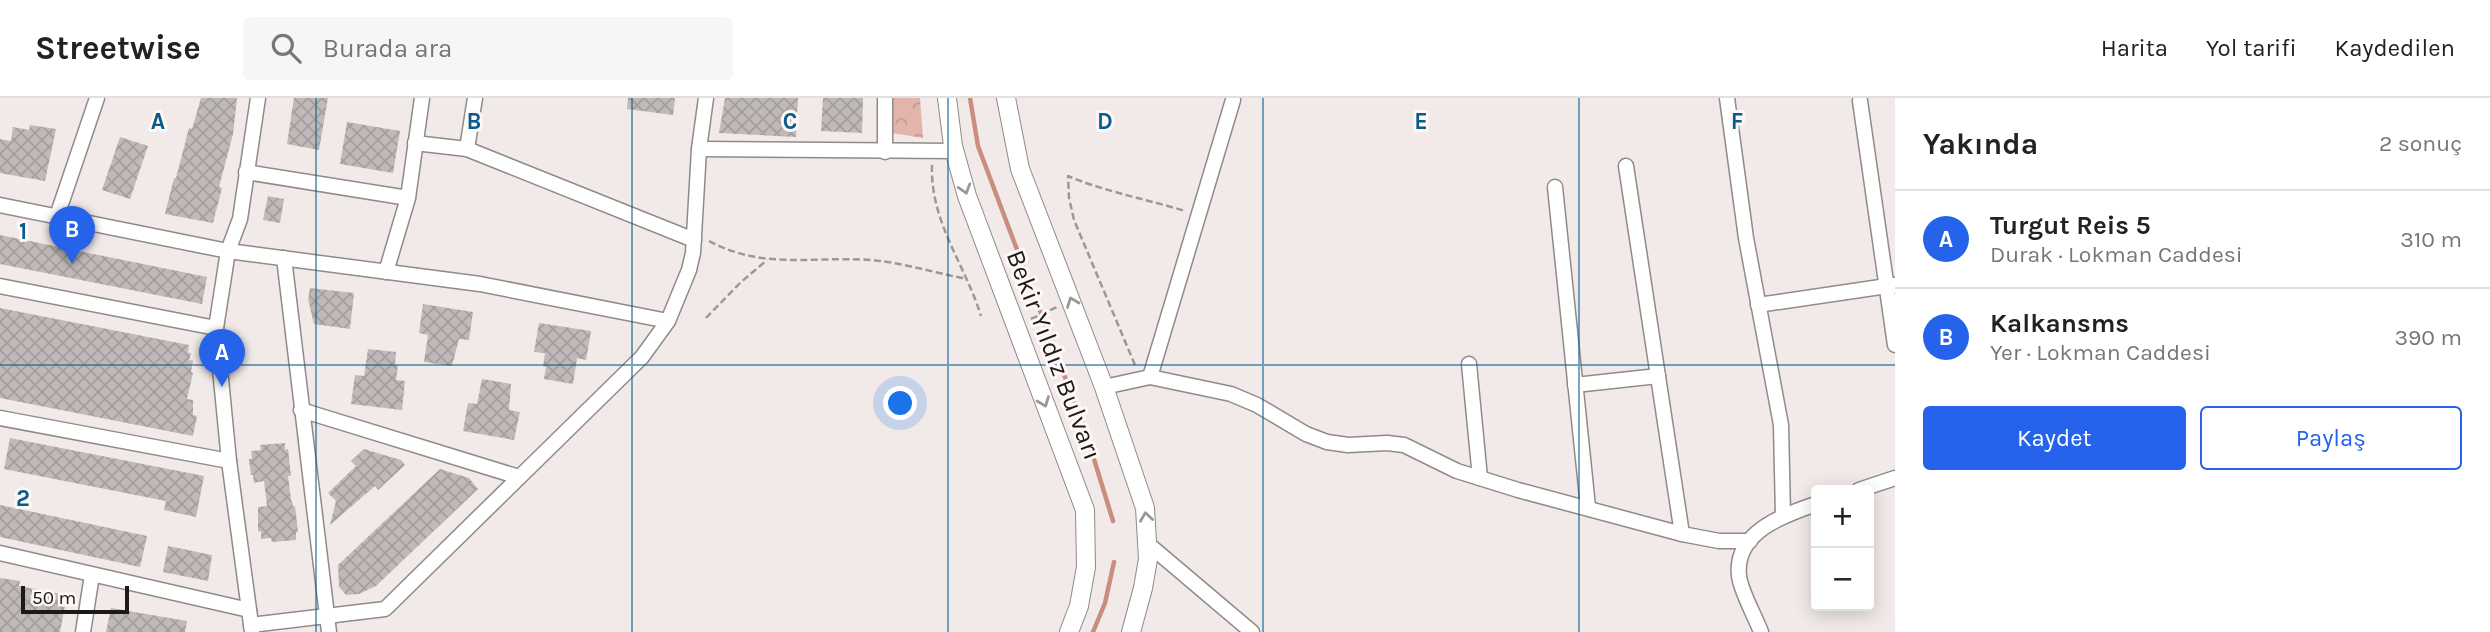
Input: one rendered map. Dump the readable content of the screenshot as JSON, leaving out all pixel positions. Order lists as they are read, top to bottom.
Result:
{
  "streets": {
    "main road": ["Bekir Yıldız Bulvarı"]
  },
  "scale_bar": "50 m",
  "page": {
    "header": "Streetwise",
    "search": "Burada ara",
    "nav": ["Harita", "Yol tarifi", "Kaydedilen"],
    "heading": ["Yakında", "2 sonuç"],
    "list": [
      {
        "mark": "A",
        "name": "Turgut Reis 5",
        "note": "Durak · Lokman Caddesi",
        "value": "310 m"
      },
      {
        "mark": "B",
        "name": "Kalkansms",
        "note": "Yer · Lokman Caddesi",
        "value": "390 m"
      }
    ],
    "pins": ["B", "A"],
    "buttons": ["Kaydet", "Paylaş"],
    "map_buttons": ["+", "−"],
    "scale": "50 m"
  },
  "grid": {
    "columns": [
      "A",
      "B",
      "C",
      "D",
      "E",
      "F"
    ],
    "rows": ["1", "2"]
  }
}
